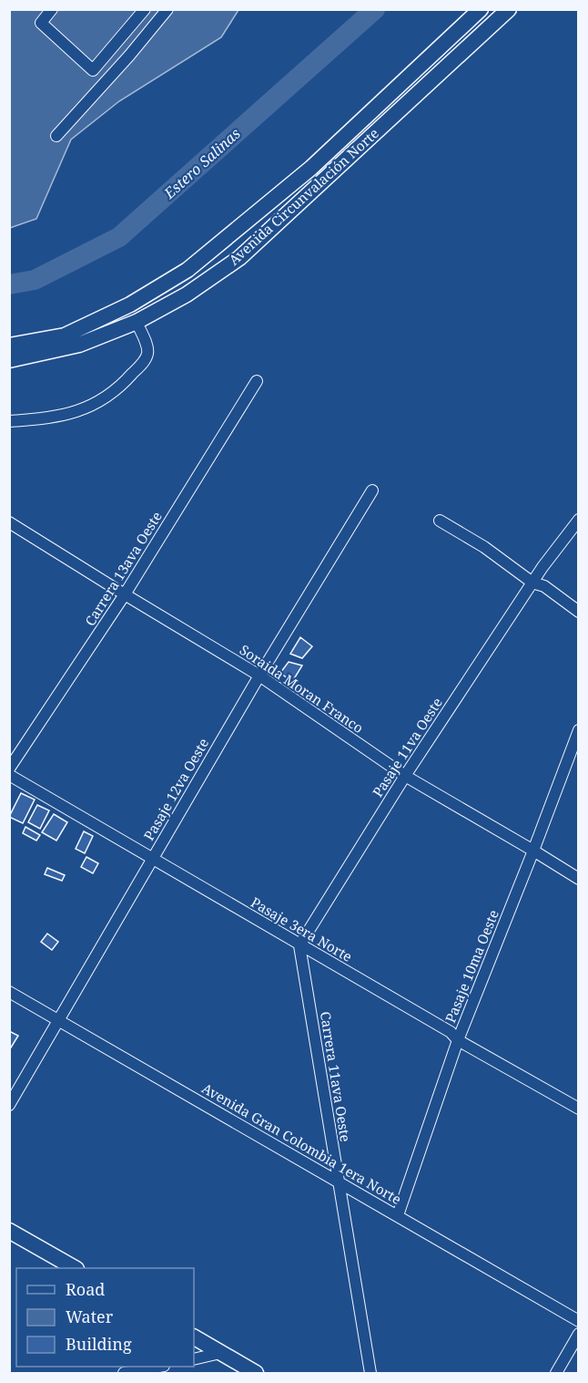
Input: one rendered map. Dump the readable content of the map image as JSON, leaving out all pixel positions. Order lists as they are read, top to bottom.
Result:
{
  "streets": {
    "main road": ["Avenida Circunvalación Norte"],
    "street": [
      "Carrera 13ava Oeste",
      "Soraida Moran Franco",
      "Pasaje 11va Oeste",
      "Pasaje 12va Oeste",
      "Pasaje 3era Norte",
      "Pasaje 10ma Oeste",
      "Carrera 11ava Oeste",
      "Avenida Gran Colombia 1era Norte"
    ]
  },
  "crossings": [
    ["Carrera 13ava Oeste", "Soraida Moran Franco"],
    ["Soraida Moran Franco", "Pasaje 11va Oeste"],
    ["Soraida Moran Franco", "Pasaje 12va Oeste"],
    ["Soraida Moran Franco", "Pasaje 10ma Oeste"],
    ["Pasaje 11va Oeste", "Pasaje 3era Norte"],
    ["Pasaje 11va Oeste", "Carrera 11ava Oeste"],
    ["Pasaje 12va Oeste", "Pasaje 3era Norte"],
    ["Pasaje 12va Oeste", "Avenida Gran Colombia 1era Norte"],
    ["Pasaje 3era Norte", "Pasaje 10ma Oeste"],
    ["Pasaje 3era Norte", "Carrera 11ava Oeste"],
    ["Pasaje 10ma Oeste", "Avenida Gran Colombia 1era Norte"],
    ["Carrera 11ava Oeste", "Avenida Gran Colombia 1era Norte"]
  ],
  "water": ["Estero Salinas"],
  "legend": ["Road", "Water", "Building"]
}
